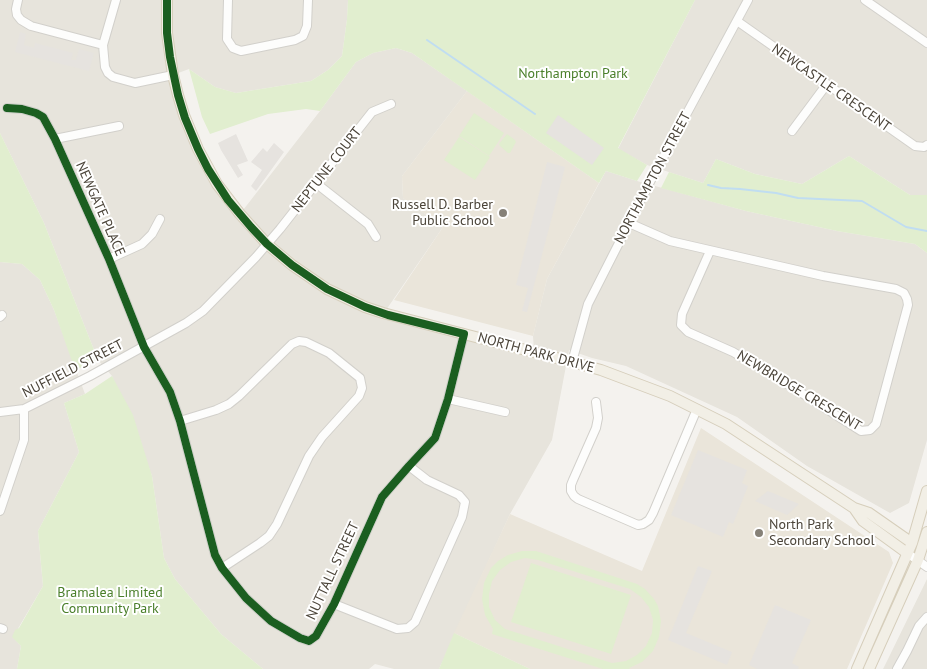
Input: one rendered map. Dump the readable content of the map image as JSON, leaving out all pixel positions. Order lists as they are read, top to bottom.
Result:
{
  "streets": {
    "main road": ["NORTH PARK DRIVE"],
    "street": [
      "NEWCASTLE CRESCENT",
      "NEPTUNE COURT",
      "NORTHAMPTON STREET",
      "NEWGATE PLACE",
      "NUFFIELD STREET",
      "NEWBRIDGE CRESCENT",
      "NUTTALL STREET"
    ]
  },
  "crossings": [
    ["NEWCASTLE CRESCENT", "NORTHAMPTON STREET"],
    ["NEPTUNE COURT", "NORTH PARK DRIVE"],
    ["NEPTUNE COURT", "NUFFIELD STREET"],
    ["NORTHAMPTON STREET", "NORTH PARK DRIVE"],
    ["NORTHAMPTON STREET", "NEWBRIDGE CRESCENT"],
    ["NEWGATE PLACE", "NUFFIELD STREET"],
    ["NEWGATE PLACE", "NUTTALL STREET"],
    ["NORTH PARK DRIVE", "NUFFIELD STREET"],
    ["NORTH PARK DRIVE", "NUTTALL STREET"],
    ["NUFFIELD STREET", "NUTTALL STREET"]
  ],
  "parks": ["Northampton Park", "Bramalea Limited Community Park"],
  "places": ["Russell D. Barber Public School", "North Park Secondary School"]
}
